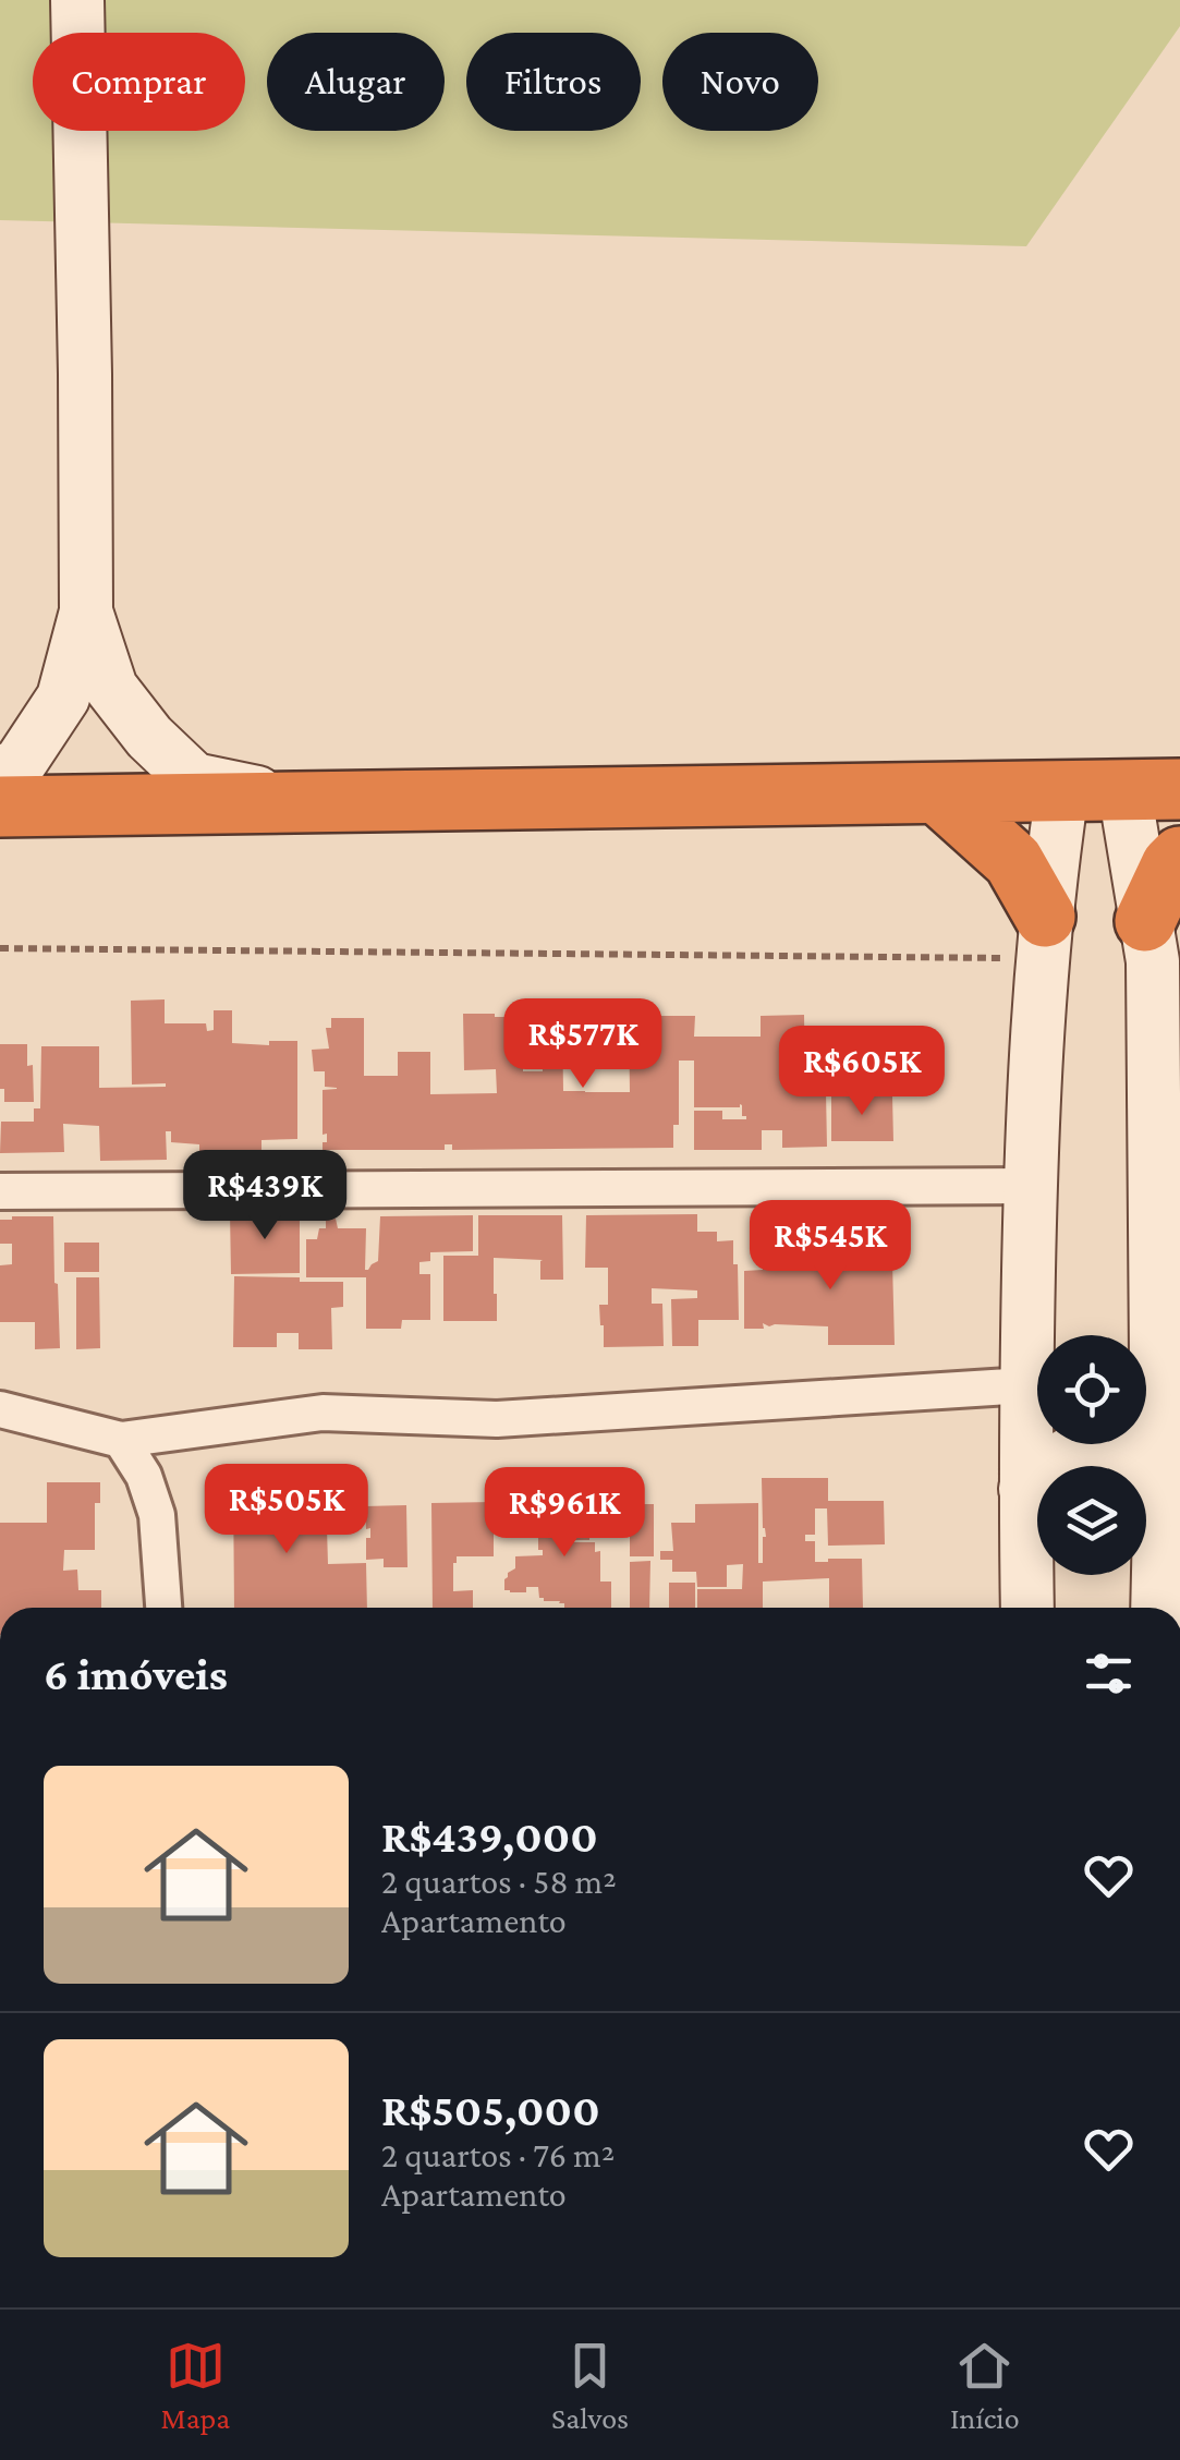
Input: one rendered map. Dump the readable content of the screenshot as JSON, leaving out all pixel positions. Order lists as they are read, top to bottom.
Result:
{
  "page": {
    "chip": [
      "Comprar",
      "Alugar",
      "Filtros",
      "Novo"
    ],
    "price": [
      "R$577K",
      "R$605K",
      "R$439K",
      "R$545K",
      "R$505K",
      "R$961K"
    ],
    "heading": "6 imóveis",
    "list": [
      {
        "name": "R$439,000",
        "note": "2 quartos · 58 m² · Apartamento"
      },
      {
        "name": "R$505,000",
        "note": "2 quartos · 76 m² · Apartamento"
      }
    ],
    "tabs": ["Mapa", "Salvos", "Início"]
  }
}
